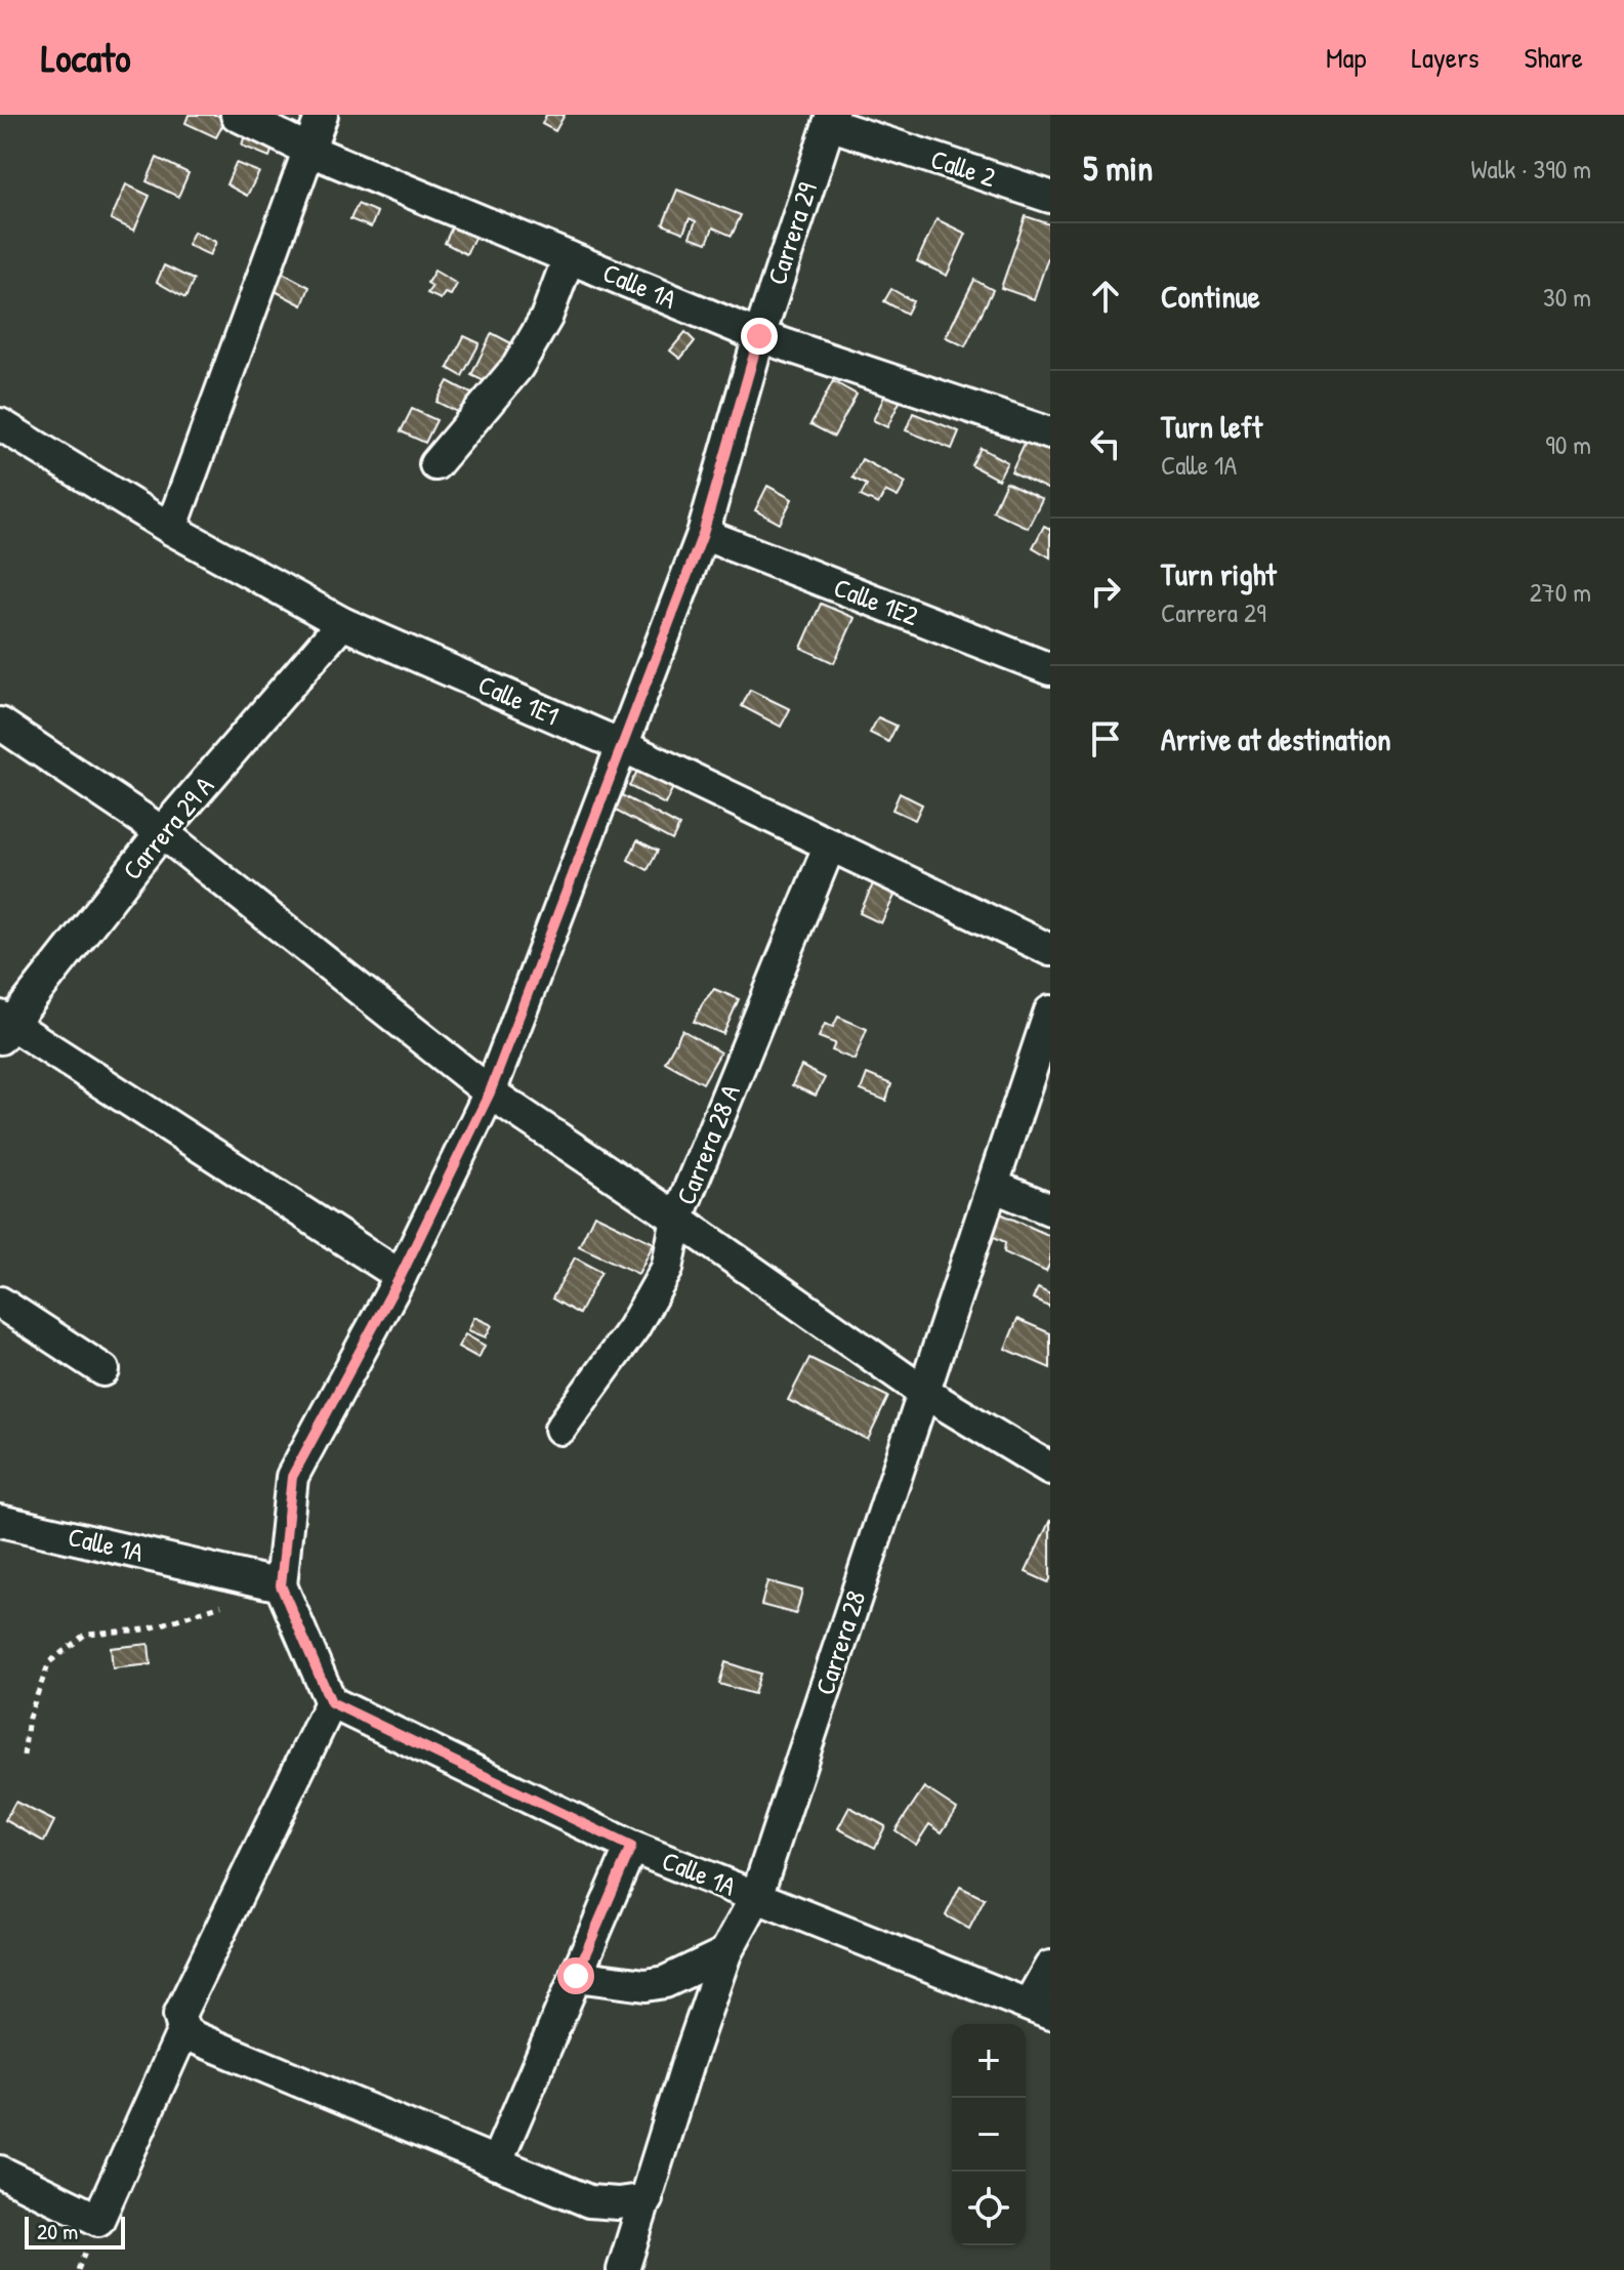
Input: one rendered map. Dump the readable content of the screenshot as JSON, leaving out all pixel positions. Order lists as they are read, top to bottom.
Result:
{
  "streets": {
    "street": [
      "Calle 2",
      "Carrera 29",
      "Calle 1A",
      "Calle 1E2",
      "Calle 1E1",
      "Carrera 29 A",
      "Carrera 28 A",
      "Carrera 28"
    ]
  },
  "crossings": [
    ["Calle 2", "Carrera 29"],
    ["Carrera 29", "Calle 1A"],
    ["Carrera 29", "Calle 1E2"],
    ["Carrera 29", "Calle 1E1"],
    ["Calle 1A", "Carrera 28"],
    ["Calle 1E1", "Carrera 29 A"],
    ["Calle 1E1", "Carrera 28 A"]
  ],
  "scale_bar": "20 m",
  "page": {
    "header": "Locato",
    "nav": ["Map", "Layers", "Share"],
    "heading": ["5 min", "Walk · 390 m"],
    "list": [
      ["Continue", "30 m"],
      ["Turn left", "Calle 1A", "90 m"],
      ["Turn right", "Carrera 29", "270 m"],
      "Arrive at destination"
    ],
    "map_buttons": ["+", "−"],
    "scale": "20 m"
  }
}
